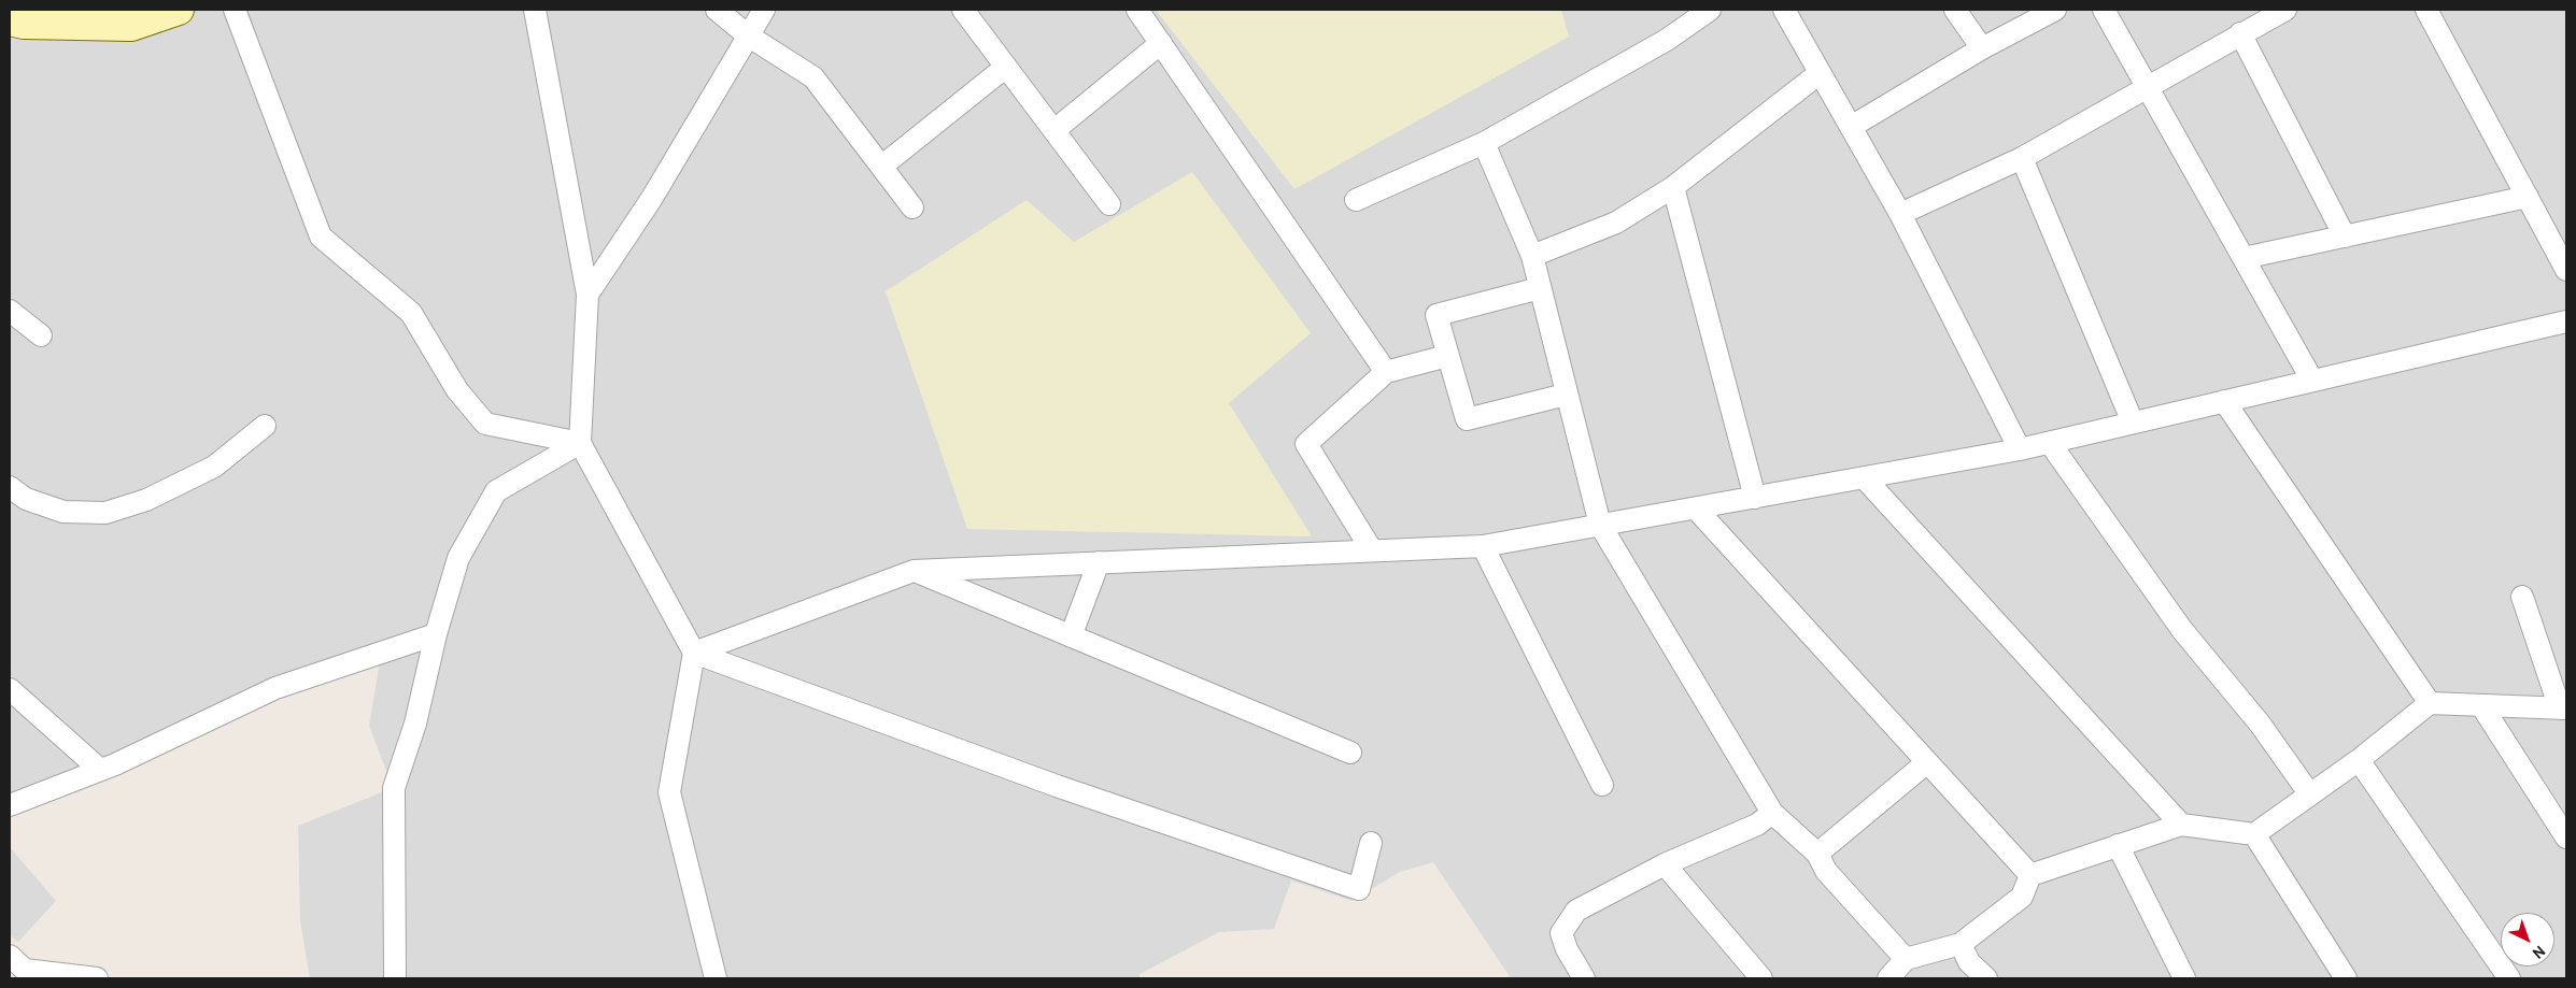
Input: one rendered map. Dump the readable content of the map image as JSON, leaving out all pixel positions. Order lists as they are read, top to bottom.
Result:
{
  "north": "bottom right"
}
